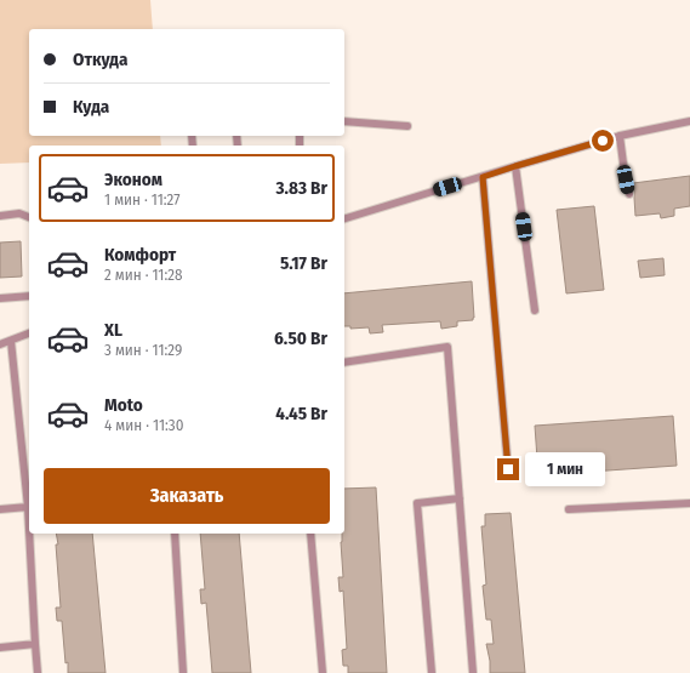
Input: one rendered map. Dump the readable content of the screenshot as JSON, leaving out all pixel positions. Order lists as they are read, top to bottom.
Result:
{
  "page": {
    "banner": ["Откуда", "Куда"],
    "list": [
      {
        "name": "Эконом",
        "note": "1 мин · 11:27",
        "value": "3.83 Br"
      },
      {
        "name": "Комфорт",
        "note": "2 мин · 11:28",
        "value": "5.17 Br"
      },
      {
        "name": "XL",
        "note": "3 мин · 11:29",
        "value": "6.50 Br"
      },
      {
        "name": "Moto",
        "note": "4 мин · 11:30",
        "value": "4.45 Br"
      }
    ],
    "bubble": "1 мин",
    "buttons": "Заказать"
  }
}
